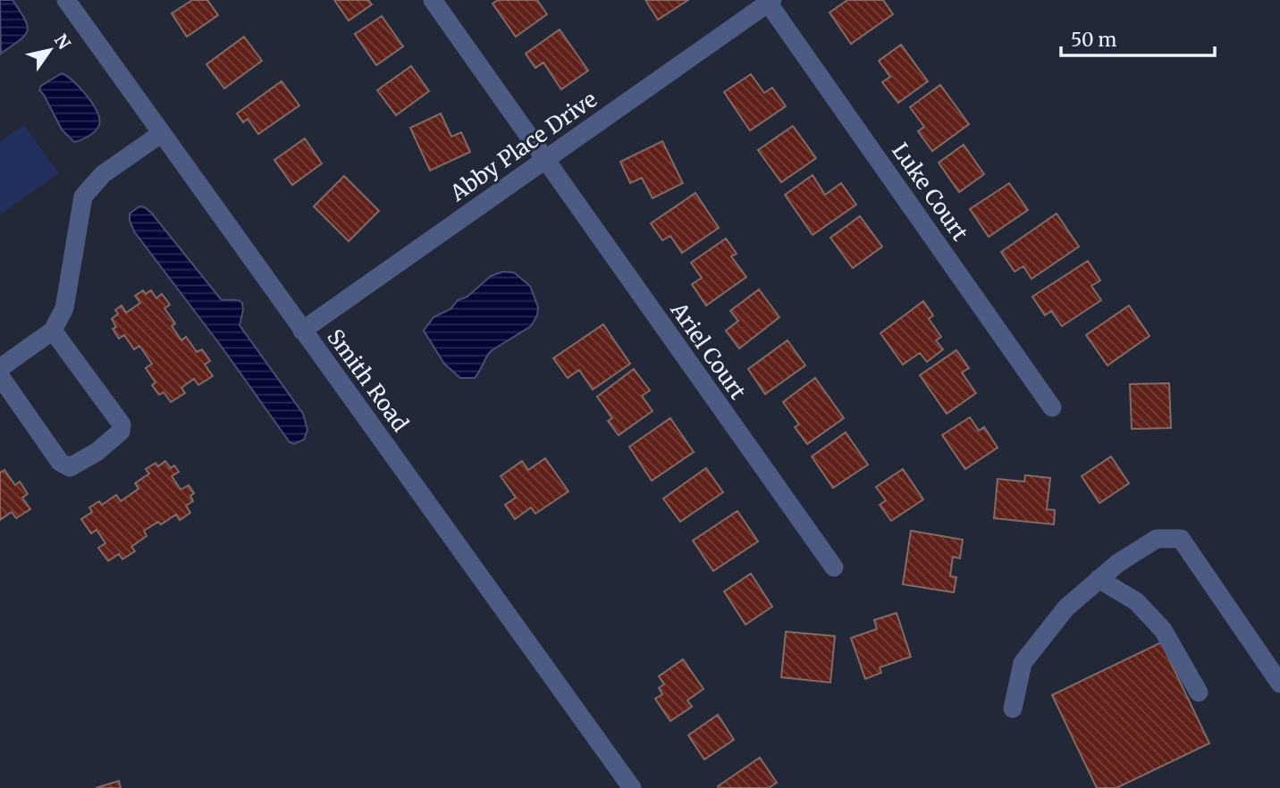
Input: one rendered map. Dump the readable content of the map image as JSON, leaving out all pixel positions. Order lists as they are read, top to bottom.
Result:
{
  "streets": {
    "street": [
      "Abby Place Drive",
      "Luke Court",
      "Ariel Court",
      "Smith Road"
    ]
  },
  "crossings": [
    ["Abby Place Drive", "Luke Court"],
    ["Abby Place Drive", "Ariel Court"],
    ["Abby Place Drive", "Smith Road"]
  ],
  "scale_bar": "50 m",
  "north": "top right"
}
